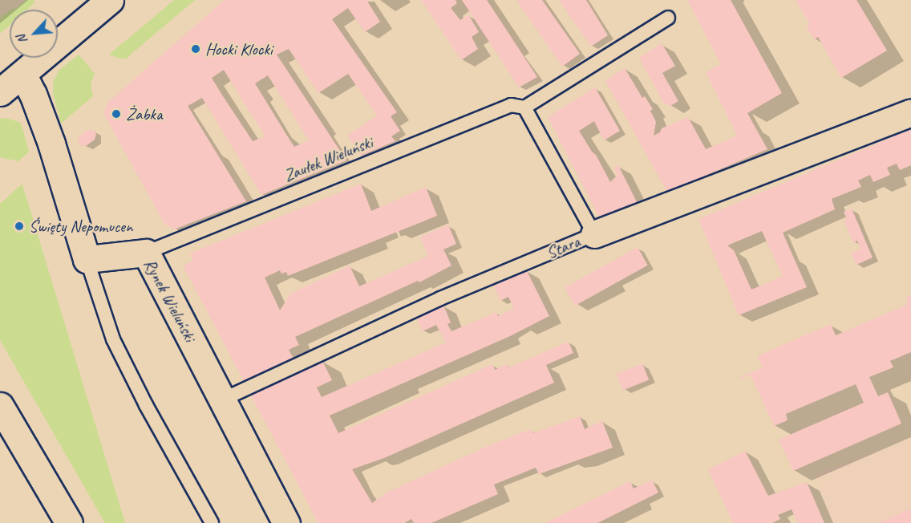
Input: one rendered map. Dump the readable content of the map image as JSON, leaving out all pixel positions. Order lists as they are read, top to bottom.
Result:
{
  "streets": {
    "street": ["Stara", "Rynek Wieluński"],
    "lane": ["Zaułek Wieluński"]
  },
  "crossings": [
    ["Zaułek Wieluński", "Rynek Wieluński"],
    ["Stara", "Rynek Wieluński"]
  ],
  "places": ["Hocki Klocki", "Żabka", "Święty Nepomucen"],
  "north": "bottom left"
}
